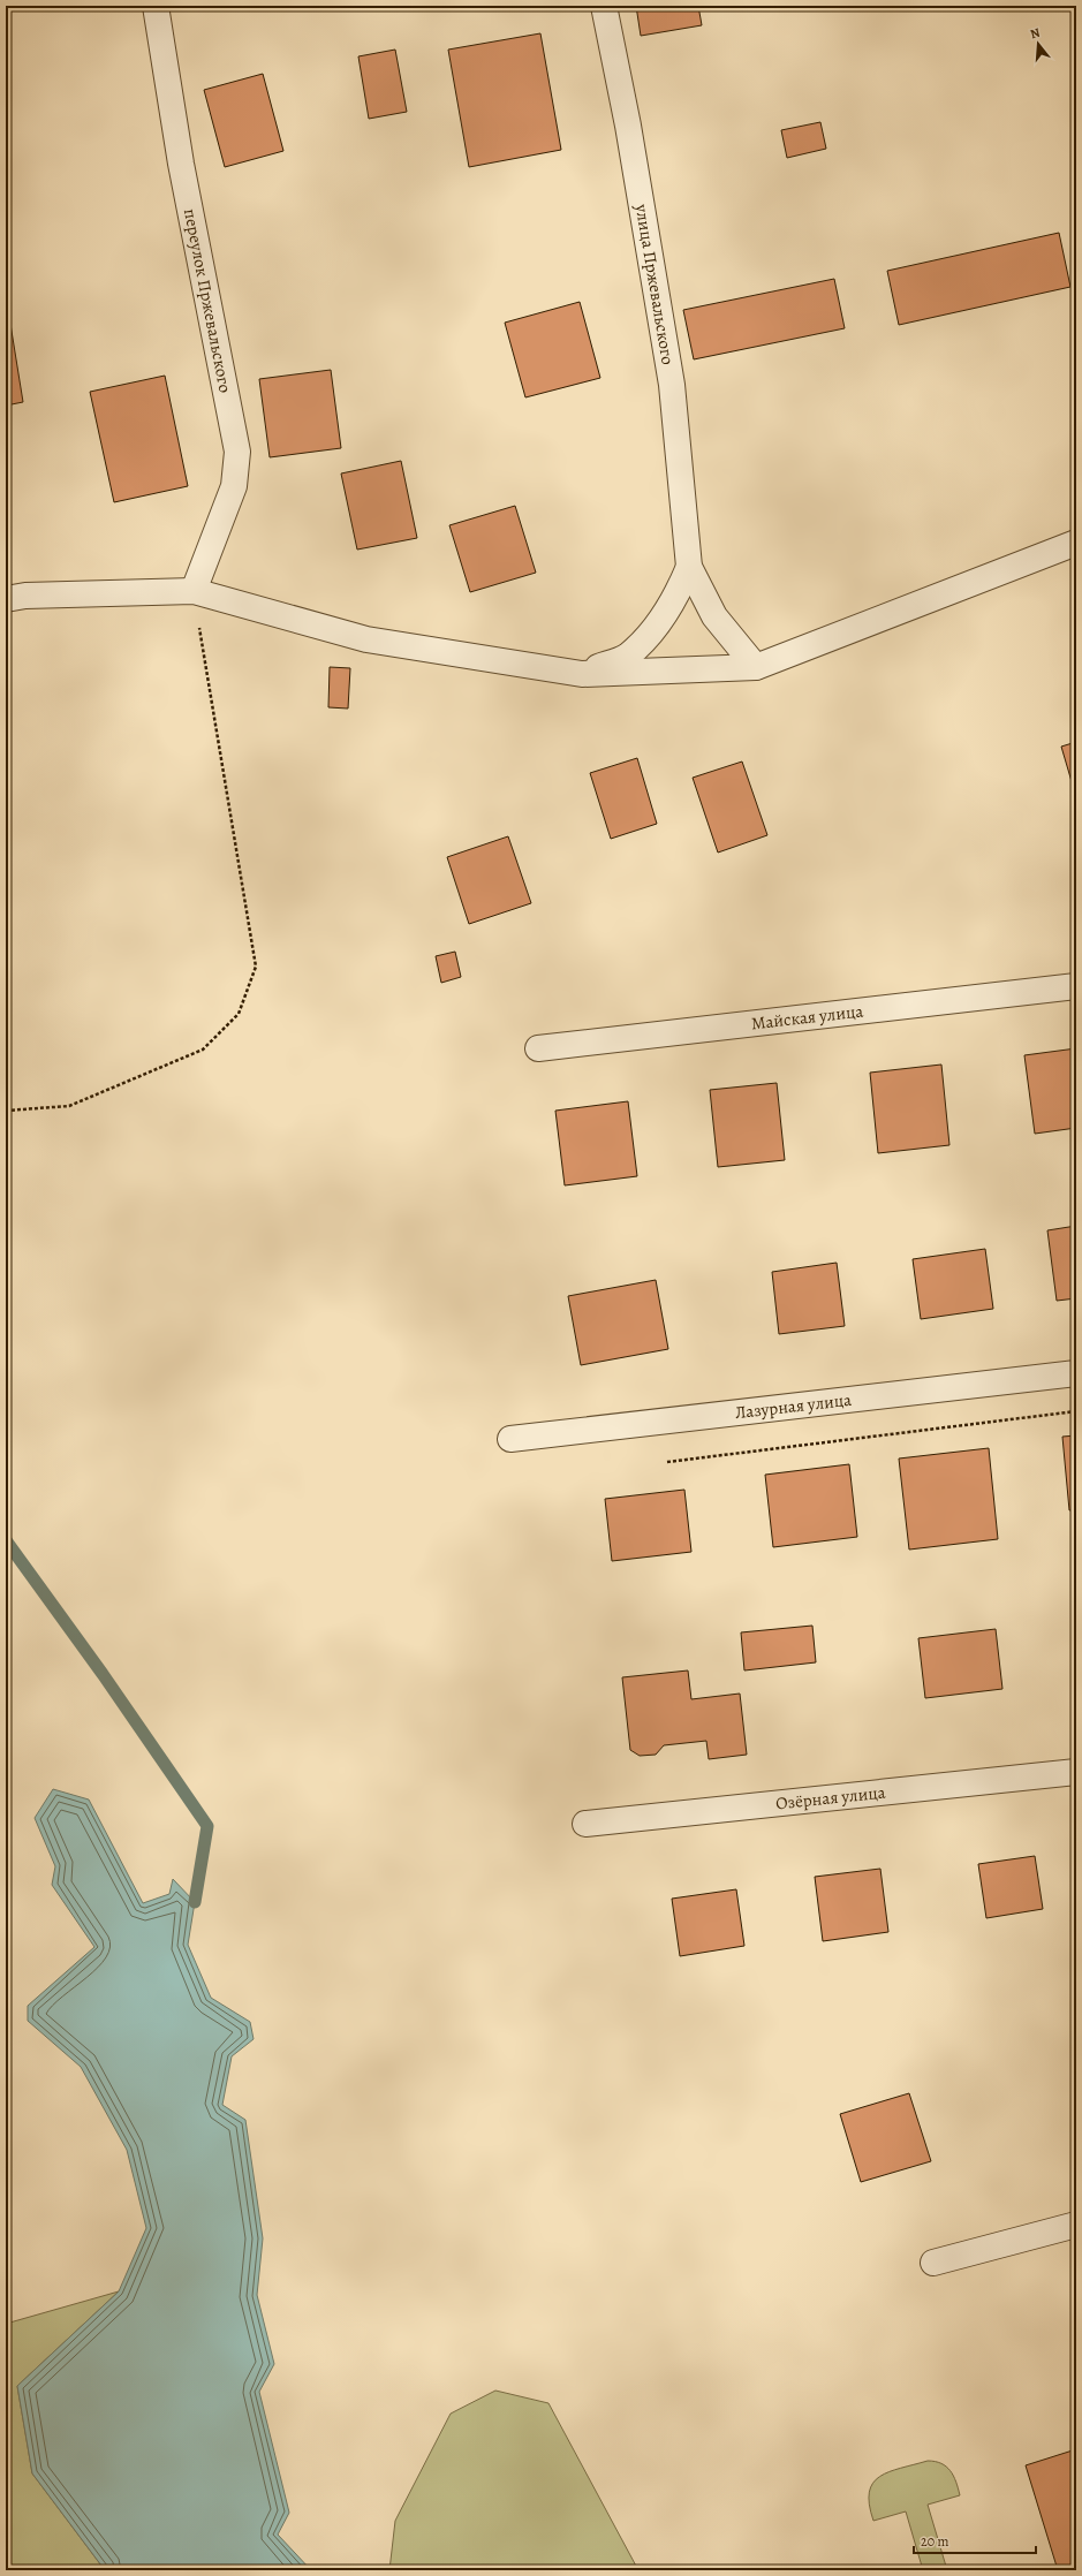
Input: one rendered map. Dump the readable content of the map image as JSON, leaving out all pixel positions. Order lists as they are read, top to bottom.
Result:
{
  "streets": {
    "street": [
      "улица Пржевальского",
      "переулок Пржевальского",
      "Майская улица",
      "Лазурная улица",
      "Озёрная улица"
    ]
  },
  "scale_bar": "20 m",
  "north": "top"
}
